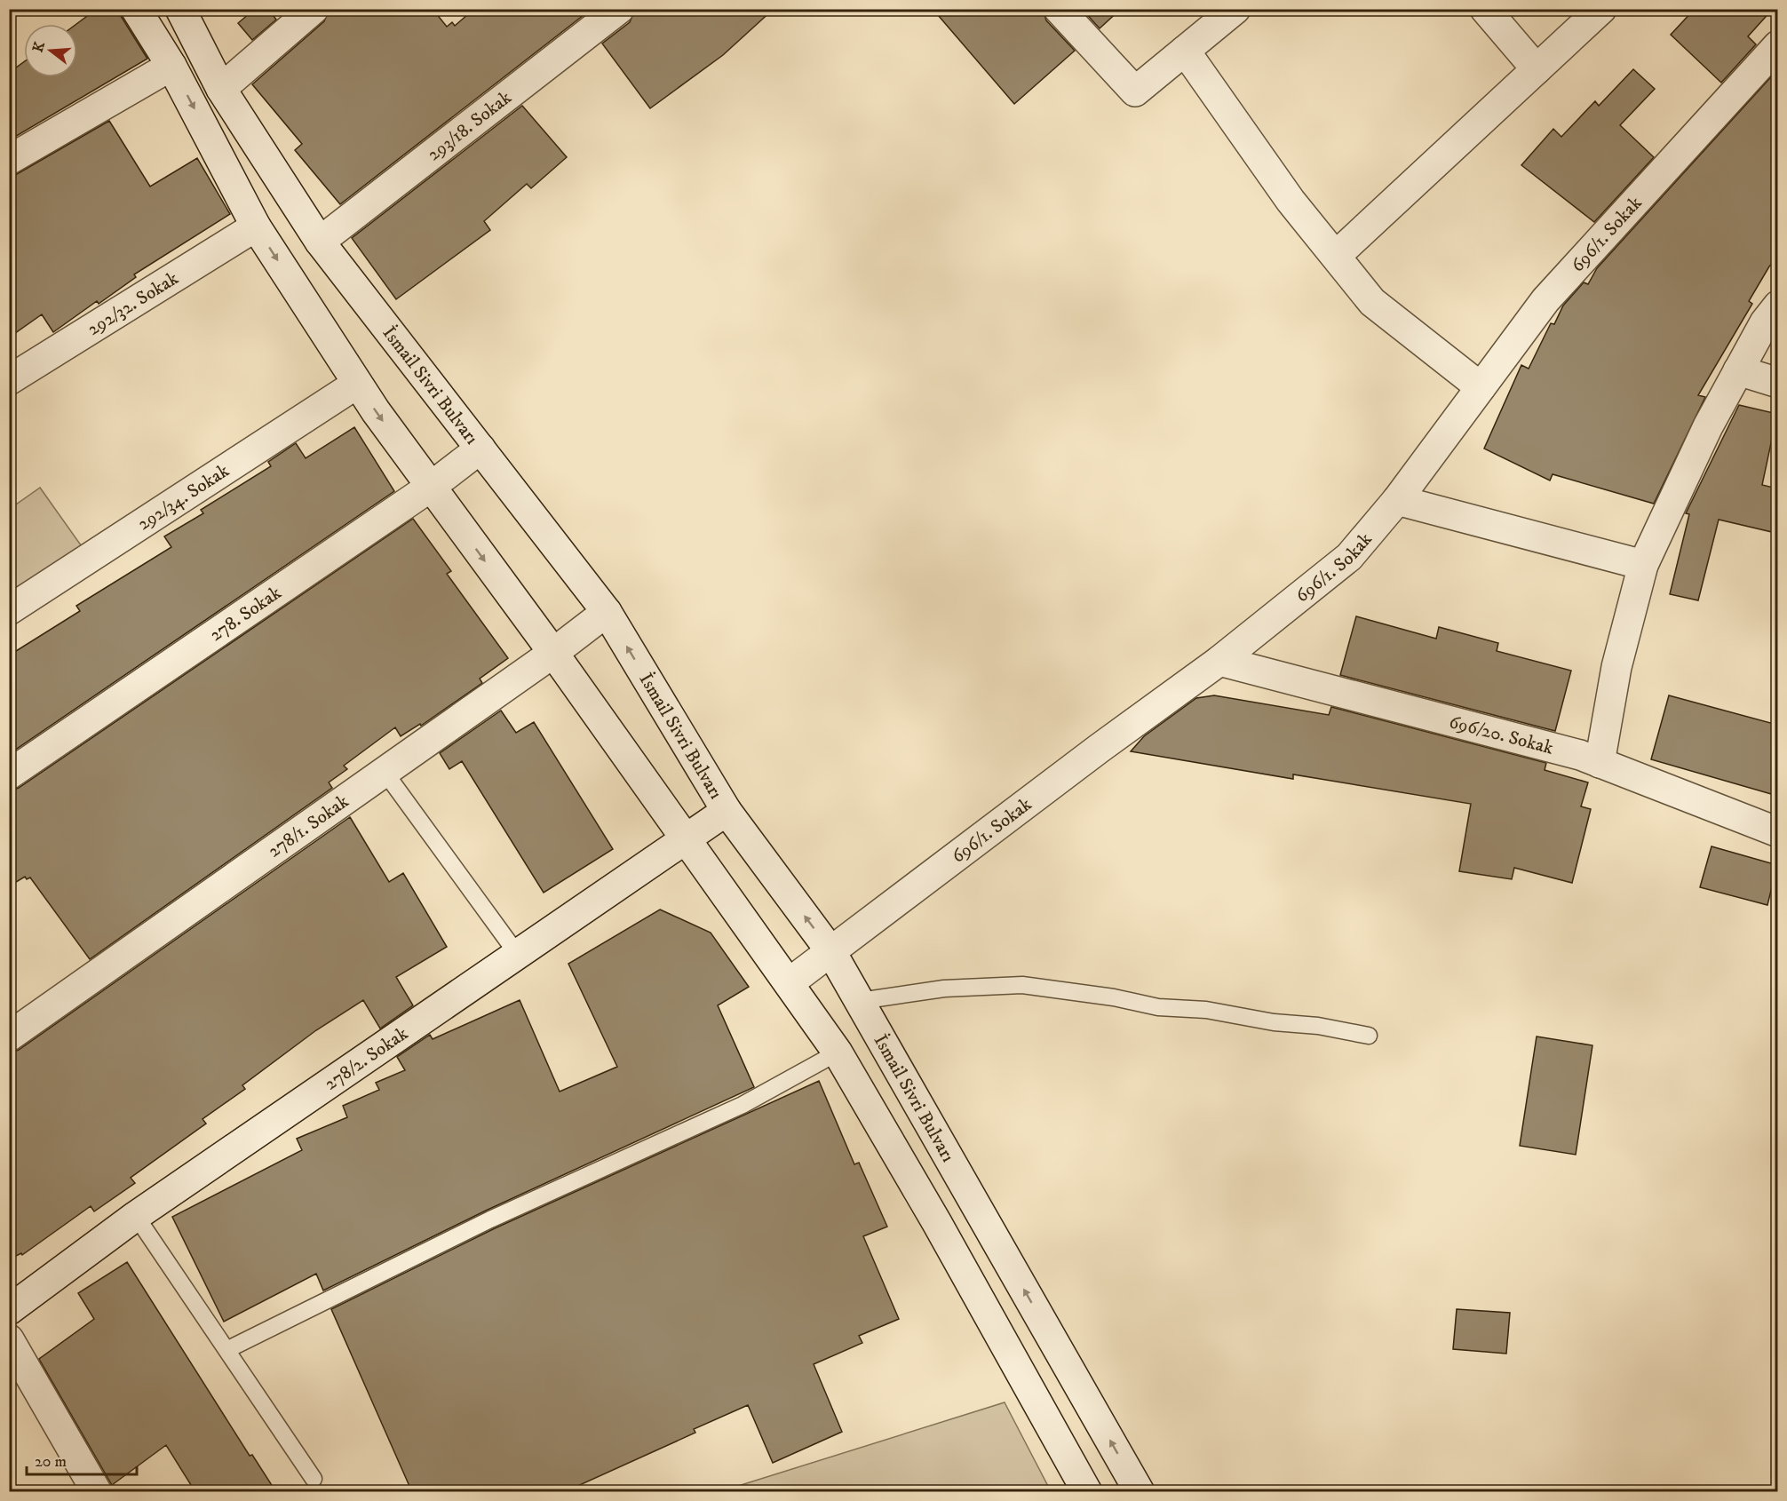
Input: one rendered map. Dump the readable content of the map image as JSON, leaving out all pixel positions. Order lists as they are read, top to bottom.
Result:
{
  "streets": {
    "street": [
      "293/18. Sokak",
      "696/1. Sokak",
      "292/32. Sokak",
      "İsmail Sivri Bulvarı",
      "292/34. Sokak",
      "278. Sokak",
      "696/20. Sokak",
      "278/1. Sokak",
      "278/2. Sokak"
    ]
  },
  "crossings": [
    ["293/18. Sokak", "İsmail Sivri Bulvarı"],
    ["696/1. Sokak", "İsmail Sivri Bulvarı"],
    ["696/1. Sokak", "696/20. Sokak"],
    ["İsmail Sivri Bulvarı", "278. Sokak"],
    ["İsmail Sivri Bulvarı", "278/1. Sokak"],
    ["İsmail Sivri Bulvarı", "278/2. Sokak"]
  ],
  "scale_bar": "20 m",
  "north": "left"
}
